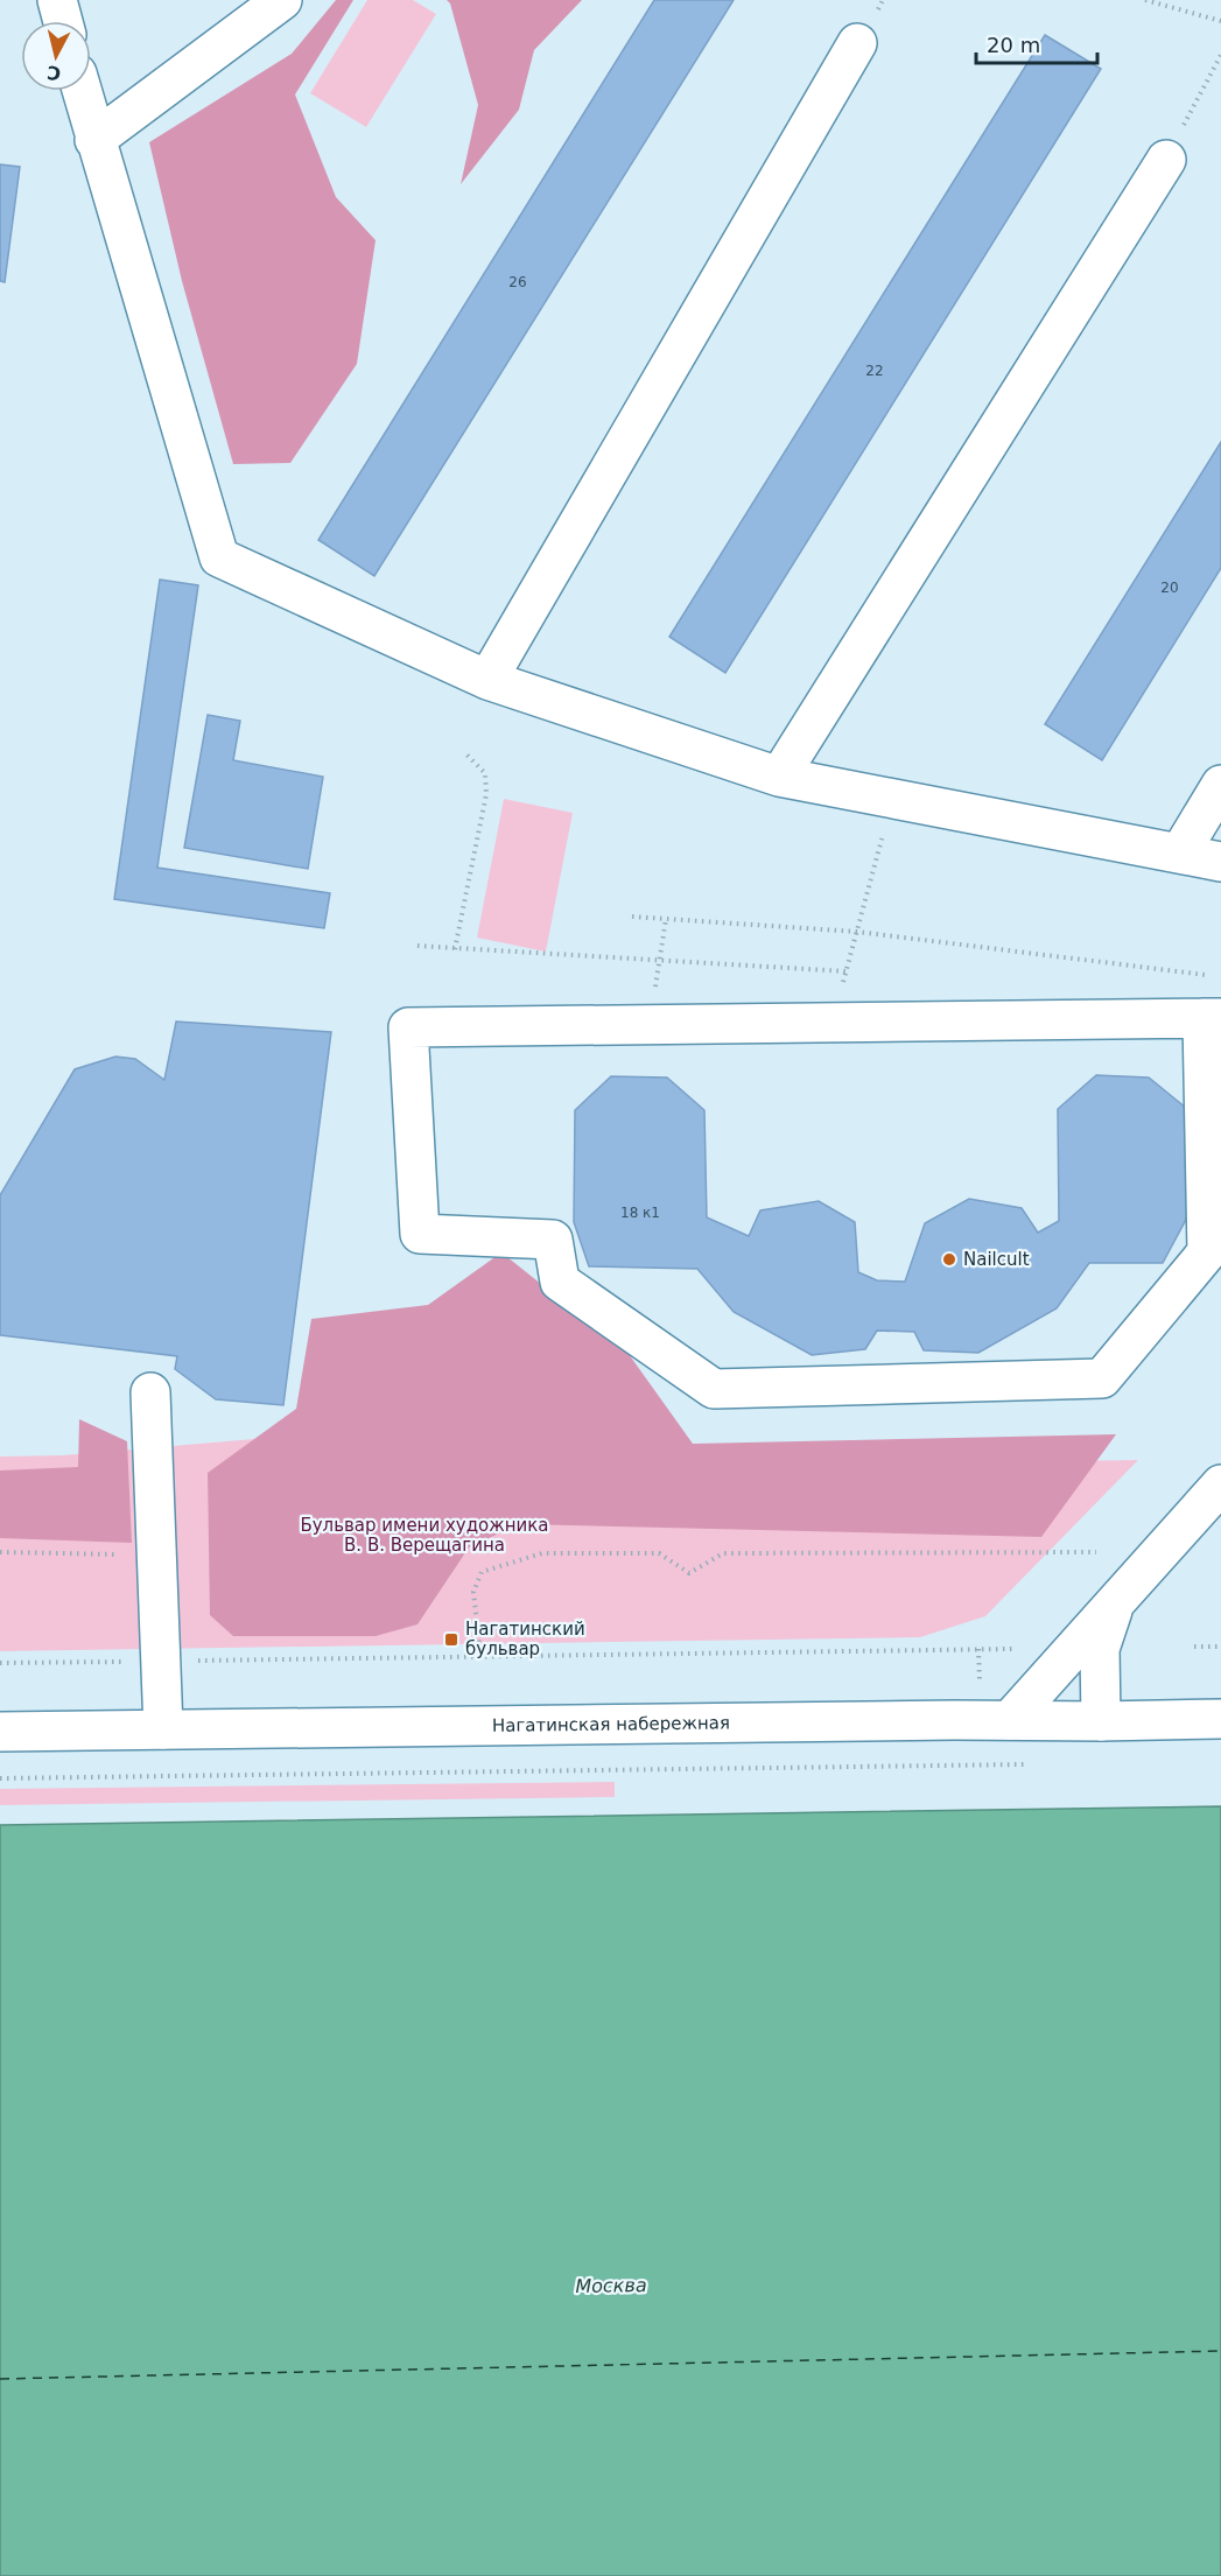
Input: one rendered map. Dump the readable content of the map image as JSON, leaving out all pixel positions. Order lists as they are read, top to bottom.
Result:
{
  "streets": {
    "main road": ["Нагатинская набережная"]
  },
  "water": ["Москва"],
  "parks": ["Бульвар имени художника В. В. Верещагина"],
  "places": {
    "other": ["Nailcult"],
    "transit": ["Нагатинский бульвар"]
  },
  "house_numbers": [
    "26",
    "22",
    "20",
    "18 к1"
  ],
  "scale_bar": "20 m",
  "north": "bottom"
}
